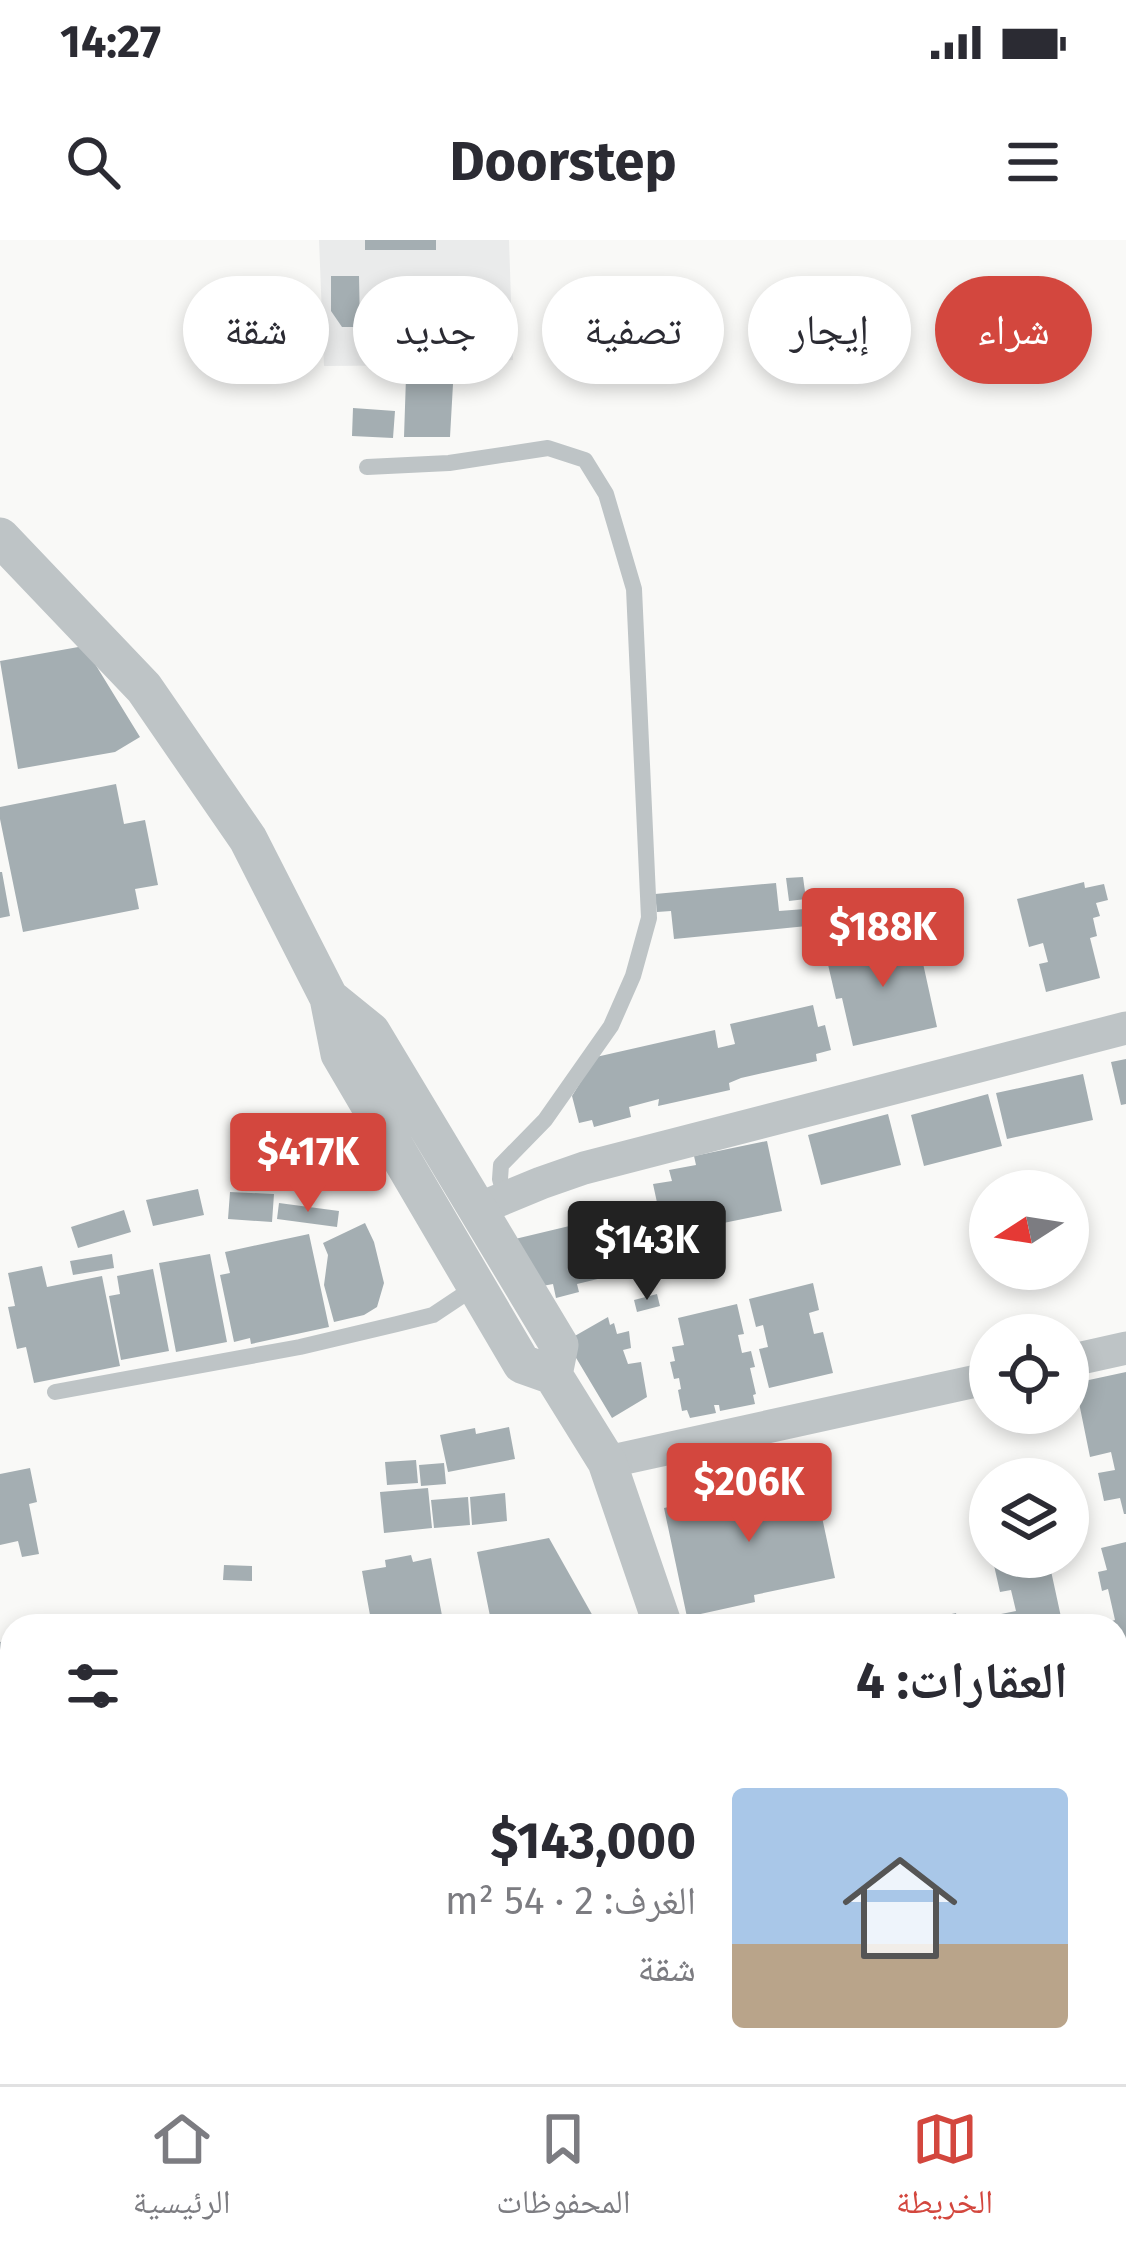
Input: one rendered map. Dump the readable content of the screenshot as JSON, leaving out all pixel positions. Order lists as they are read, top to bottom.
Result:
{
  "north": "left",
  "page": {
    "status": "14:27",
    "header": "Doorstep",
    "chip": [
      "شراء",
      "إيجار",
      "تصفية",
      "جديد",
      "شقة"
    ],
    "price": [
      "$188K",
      "$417K",
      "$143K",
      "$206K"
    ],
    "heading": "العقارات: 4",
    "list": [
      {
        "name": "$143,000",
        "note": "الغرف: 2 · 54 m² · شقة"
      }
    ],
    "tabs": ["الخريطة", "المحفوظات", "الرئيسية"]
  }
}
